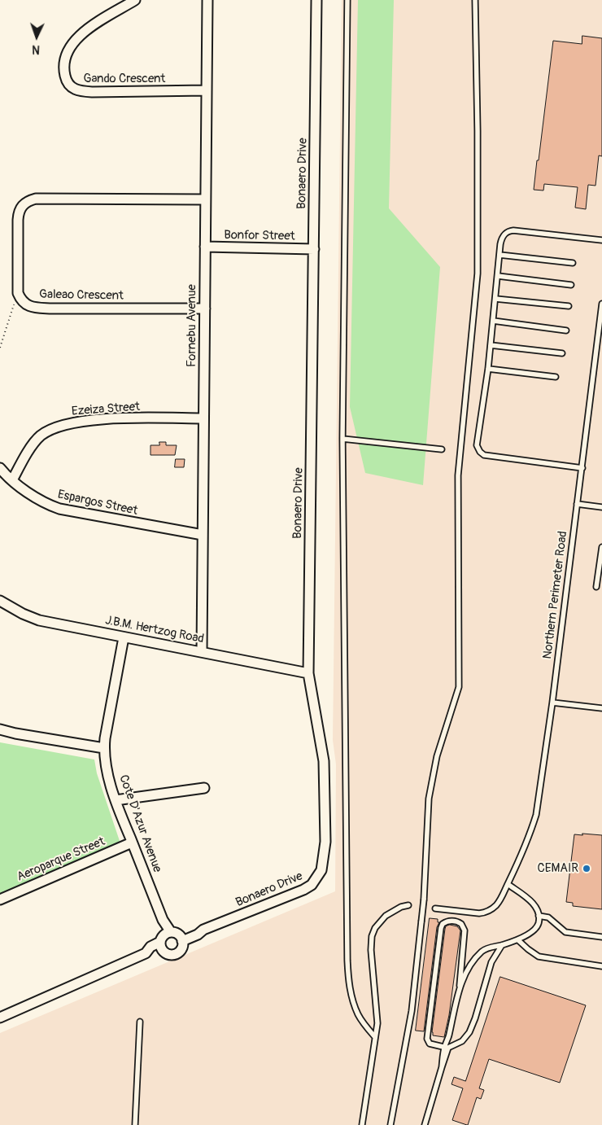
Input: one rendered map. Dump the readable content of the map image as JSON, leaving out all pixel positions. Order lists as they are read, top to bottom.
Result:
{
  "streets": {
    "street": [
      "Gando Crescent",
      "Bonaero Drive",
      "Bonfor Street",
      "Galeao Crescent",
      "Fornebu Avenue",
      "Ezeiza Street",
      "Espargos Street",
      "J.B.M. Hertzog Road",
      "Cote D'Azur Avenue",
      "Aeroparque Street"
    ],
    "lane": ["Northern Perimeter Road"]
  },
  "crossings": [
    ["Gando Crescent", "Fornebu Avenue"],
    ["Bonaero Drive", "Bonfor Street"],
    ["Bonaero Drive", "J.B.M. Hertzog Road"],
    ["Bonaero Drive", "Cote D'Azur Avenue"],
    ["Bonfor Street", "Fornebu Avenue"],
    ["Galeao Crescent", "Fornebu Avenue"],
    ["Fornebu Avenue", "Ezeiza Street"],
    ["Fornebu Avenue", "Espargos Street"],
    ["Fornebu Avenue", "J.B.M. Hertzog Road"],
    ["Ezeiza Street", "Espargos Street"],
    ["J.B.M. Hertzog Road", "Cote D'Azur Avenue"],
    ["Cote D'Azur Avenue", "Aeroparque Street"]
  ],
  "places": ["CEMAIR"],
  "north": "bottom"
}
